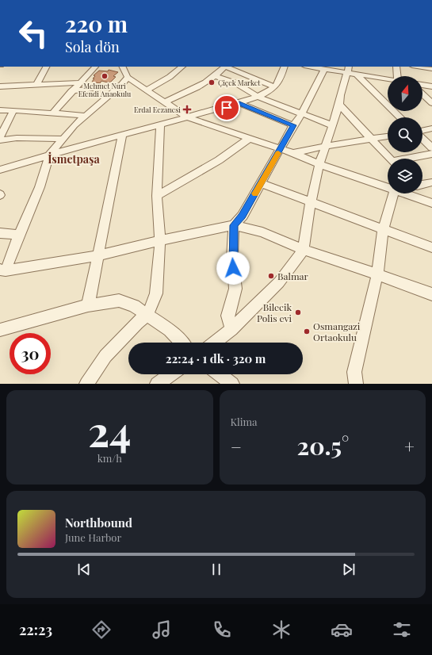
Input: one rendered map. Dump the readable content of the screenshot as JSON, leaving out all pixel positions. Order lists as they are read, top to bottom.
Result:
{
  "districts": ["İsmetpaşa"],
  "places": {
    "other": [
      "Mehmet Nuri Efendi Anaokulu",
      "Çiçek Market",
      "Balmar",
      "Bilecik Polis evi",
      "Osmangazi Ortaokulu"
    ],
    "health": ["Erdal Eczanesi"]
  },
  "north": "top",
  "page": {
    "turn": ["220 m", "Sola dön"],
    "limit": "30",
    "trip": "22:24 · 1 dk · 320 m",
    "tile": [
      ["24", "km/h"],
      "Klima"
    ],
    "heat": ["−", "20.5°", "+"],
    "song": ["Northbound", "June Harbor"],
    "tabs": "22:23"
  }
}
